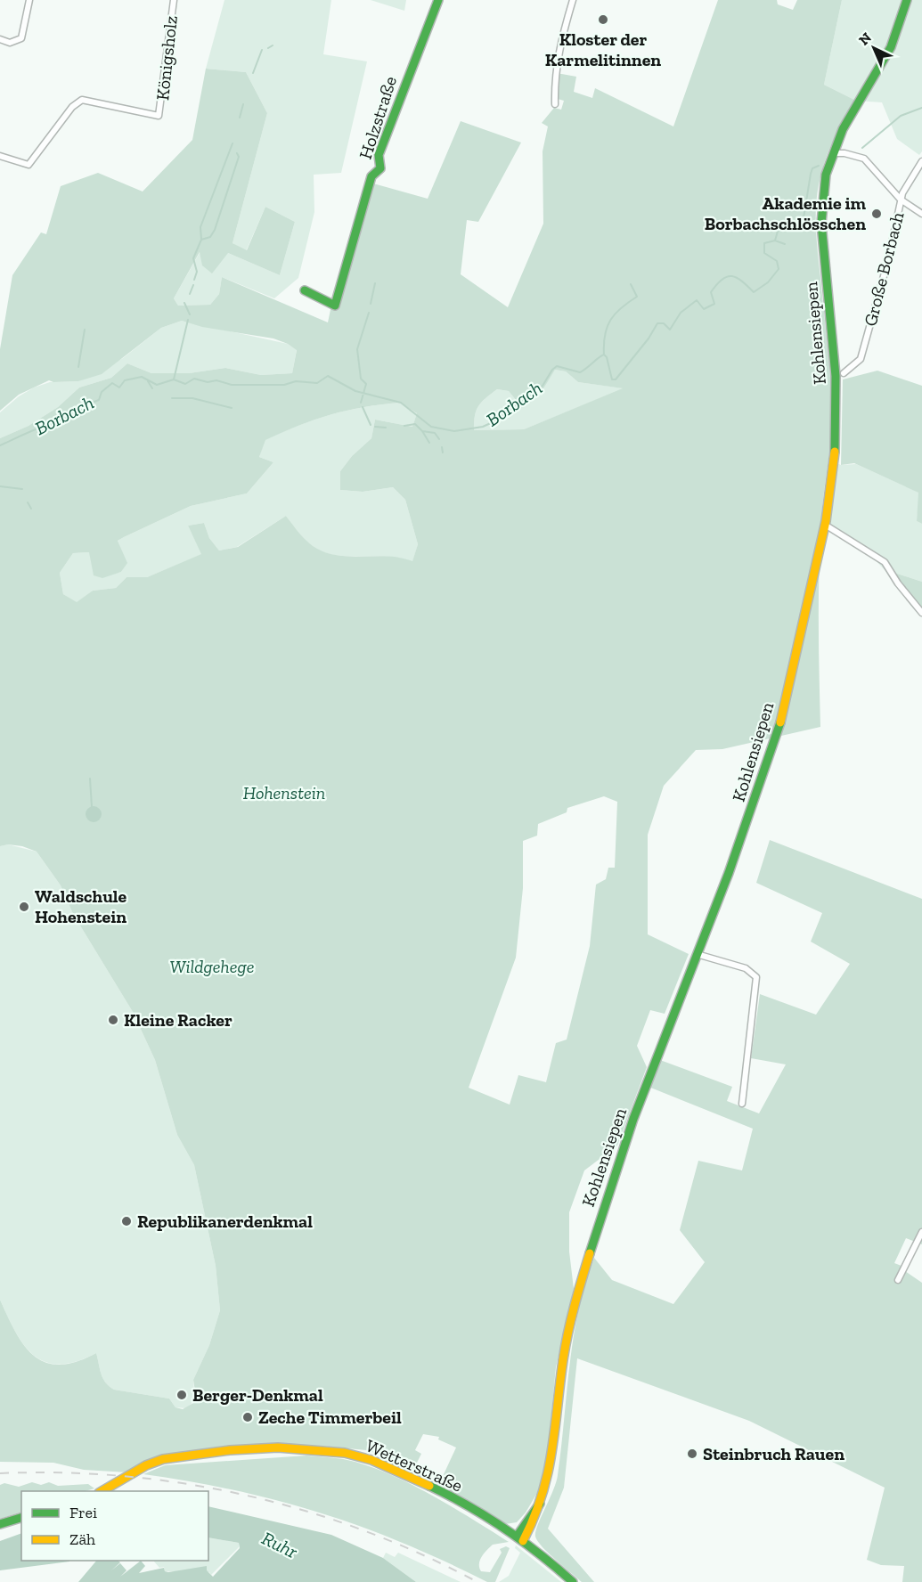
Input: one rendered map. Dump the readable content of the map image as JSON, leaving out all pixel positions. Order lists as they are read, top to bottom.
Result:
{
  "streets": {
    "street": [
      "Königsholz",
      "Holzstraße",
      "Große Borbach",
      "Kohlensiepen",
      "Wetterstraße"
    ]
  },
  "crossings": [
    ["Kohlensiepen", "Wetterstraße"]
  ],
  "water": ["Borbach", "Ruhr"],
  "parks": ["Hohenstein", "Wildgehege"],
  "places": [
    "Kloster der Karmelitinnen",
    "Akademie im Borbachschlösschen",
    "Waldschule Hohenstein",
    "Kleine Racker",
    "Republikanerdenkmal",
    "Berger-Denkmal",
    "Zeche Timmerbeil",
    "Steinbruch Rauen"
  ],
  "legend": ["Frei", "Zäh"],
  "north": "top left"
}
